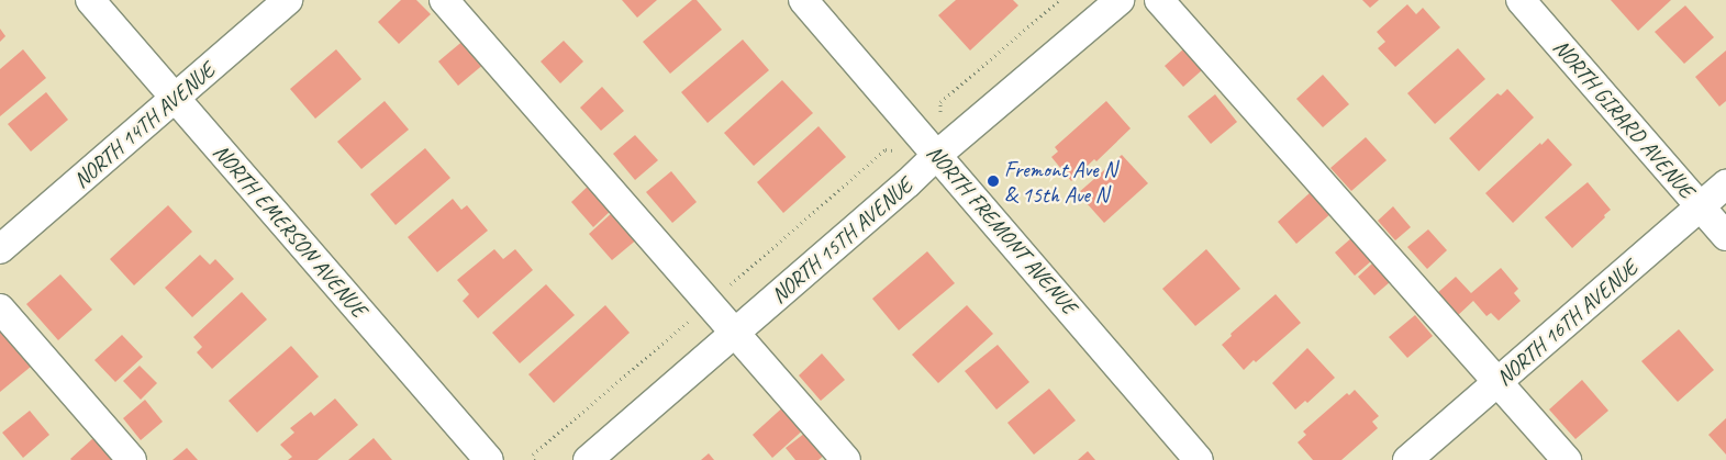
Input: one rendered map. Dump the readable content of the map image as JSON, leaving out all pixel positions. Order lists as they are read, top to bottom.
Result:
{
  "streets": {
    "street": [
      "NORTH GIRARD AVENUE",
      "NORTH 14TH AVENUE",
      "NORTH FREMONT AVENUE",
      "NORTH EMERSON AVENUE",
      "NORTH 15TH AVENUE",
      "NORTH 16TH AVENUE"
    ]
  },
  "crossings": [
    ["NORTH GIRARD AVENUE", "NORTH 16TH AVENUE"],
    ["NORTH 14TH AVENUE", "NORTH EMERSON AVENUE"],
    ["NORTH FREMONT AVENUE", "NORTH 15TH AVENUE"]
  ],
  "places": ["Fremont Ave N & 15th Ave N"]
}
